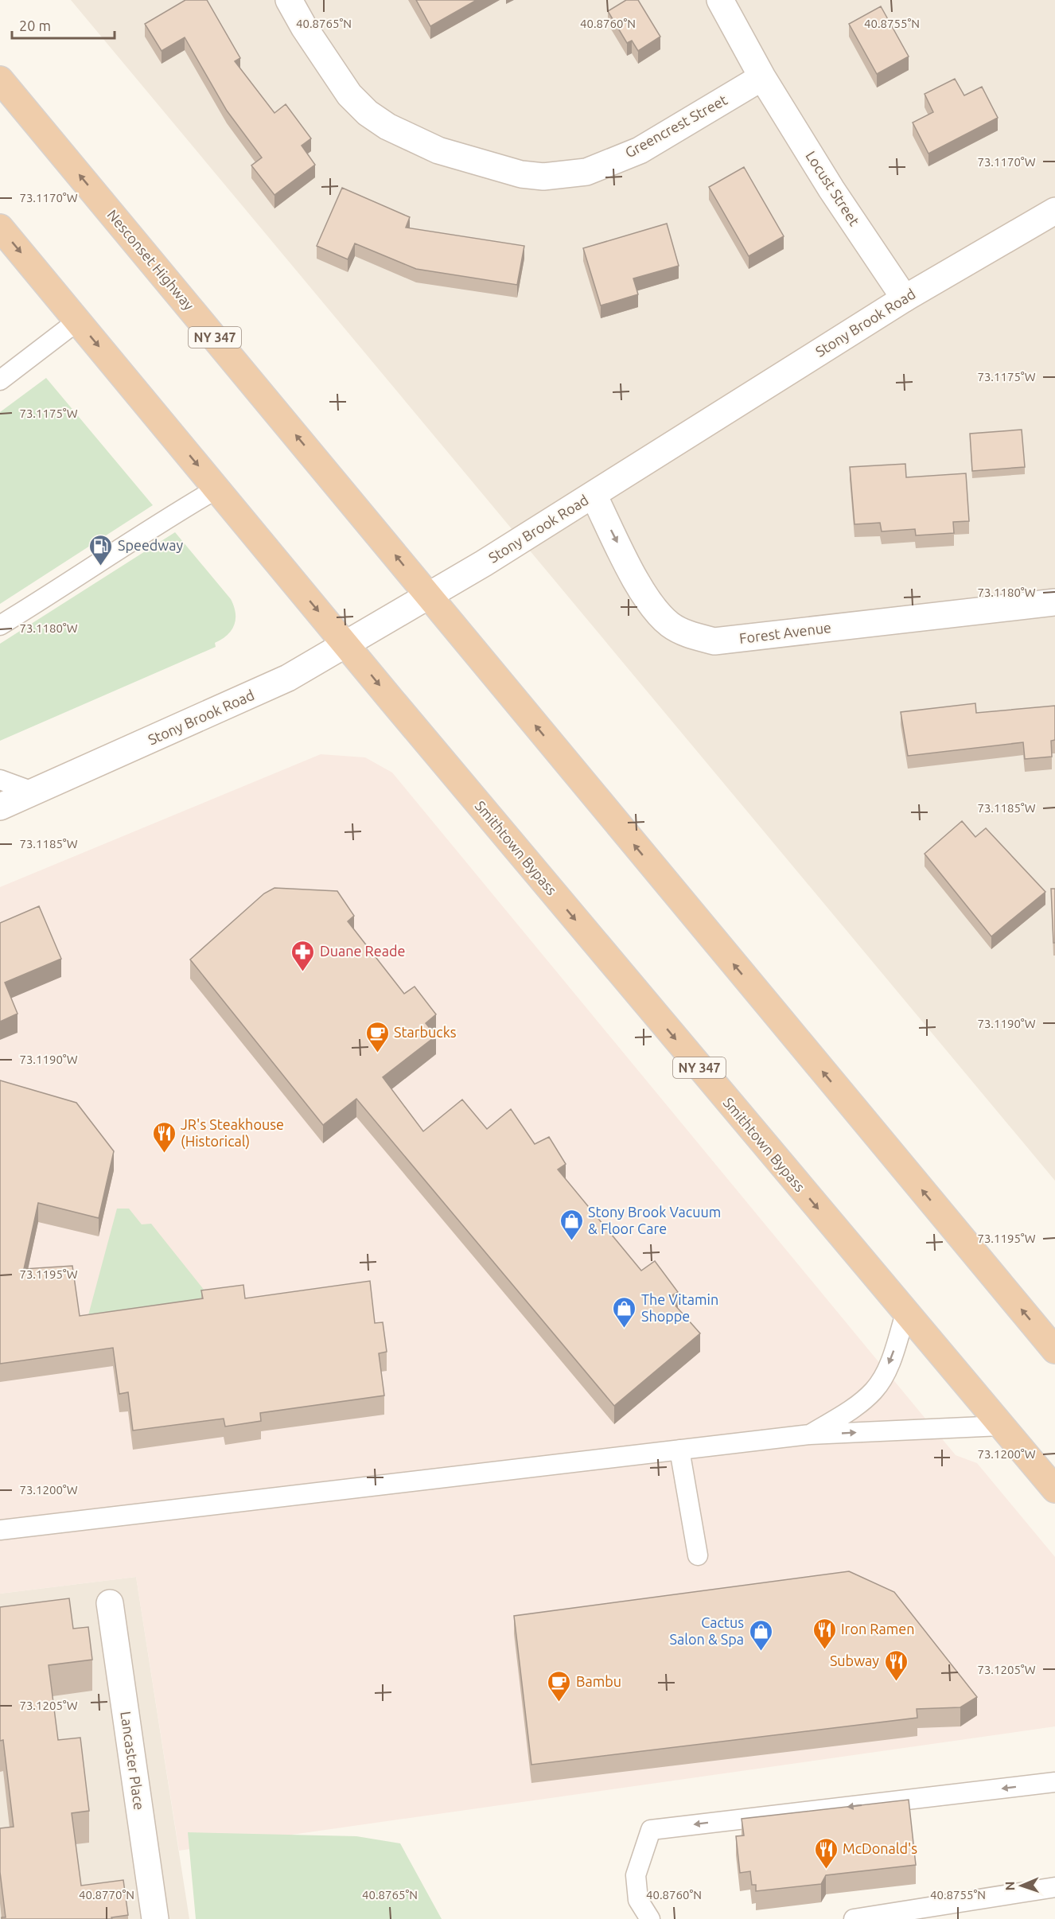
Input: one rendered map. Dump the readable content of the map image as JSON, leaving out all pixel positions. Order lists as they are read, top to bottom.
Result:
{
  "streets": {
    "highway": ["Nesconset Highway", "NY 347", "Smithtown Bypass"],
    "street": [
      "Greencrest Street",
      "Locust Street",
      "Stony Brook Road",
      "Forest Avenue",
      "Lancaster Place"
    ]
  },
  "crossings": [
    ["Greencrest Street", "Locust Street"],
    ["Locust Street", "Stony Brook Road"],
    ["Nesconset Highway", "Stony Brook Road"],
    ["Nesconset Highway", "NY 347"],
    ["Stony Brook Road", "NY 347"],
    ["Stony Brook Road", "Forest Avenue"],
    ["Stony Brook Road", "Smithtown Bypass"],
    ["NY 347", "Smithtown Bypass"]
  ],
  "one_way": ["Forest Avenue"],
  "places": {
    "fuel station": ["Speedway"],
    "pharmacy": ["Duane Reade"],
    "cafe": ["Starbucks", "Bambu"],
    "restaurant": [
      "JR's Steakhouse (Historical)",
      "Iron Ramen",
      "Subway",
      "McDonald's"
    ],
    "shop": ["Stony Brook Vacuum & Floor Care", "The Vitamin Shoppe", "Cactus Salon & Spa"]
  },
  "scale_bar": "20 m",
  "north": "left",
  "coordinates": [
    "40.8765°N",
    "40.8760°N",
    "40.8755°N",
    "73.1170°W",
    "73.1175°W",
    "73.1180°W",
    "73.1185°W",
    "73.1190°W",
    "73.1195°W",
    "73.1200°W",
    "73.1205°W",
    "40.8770°N"
  ]
}
